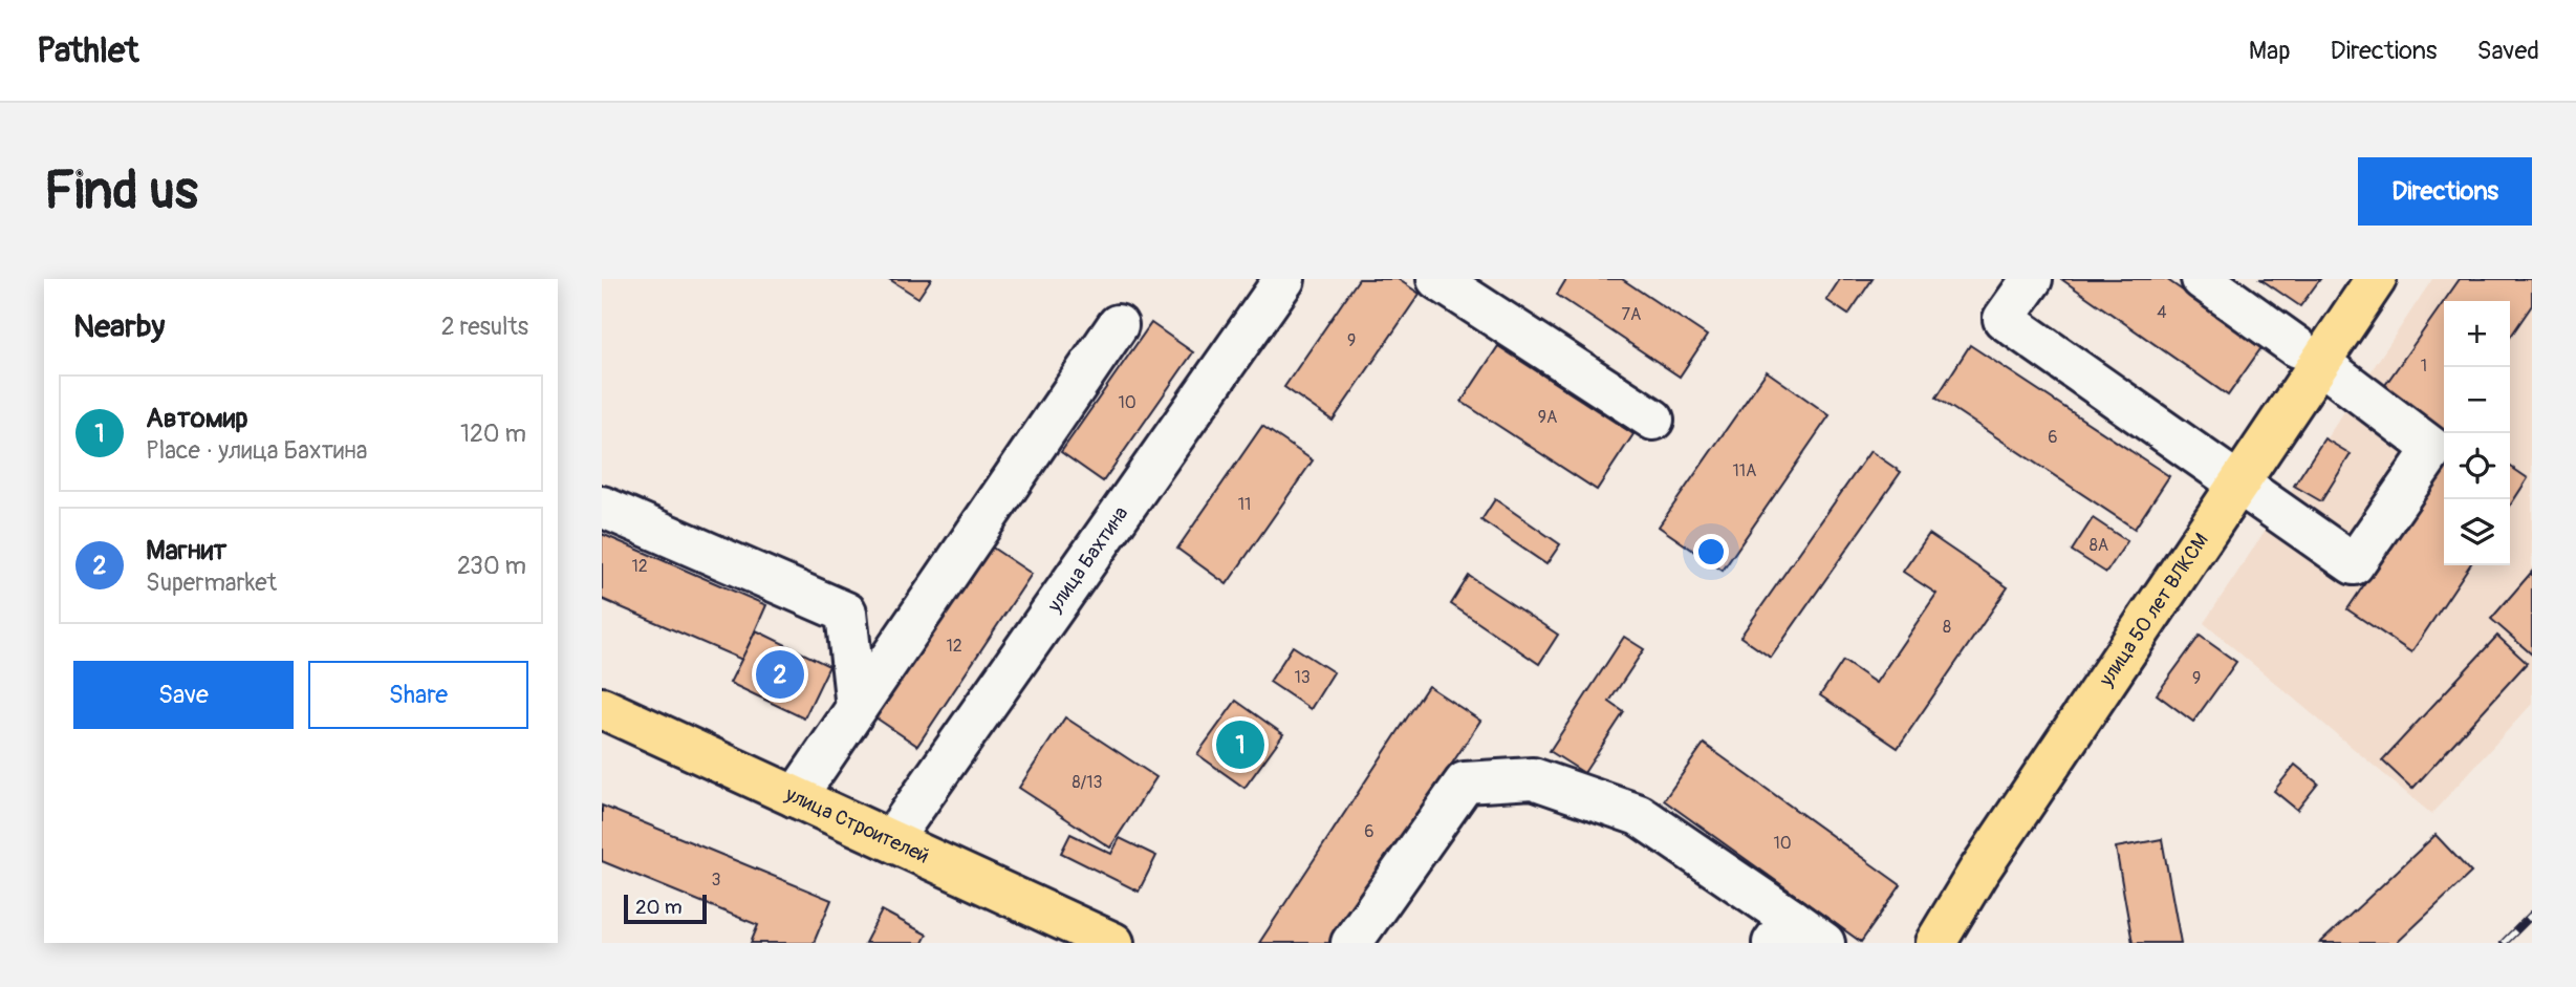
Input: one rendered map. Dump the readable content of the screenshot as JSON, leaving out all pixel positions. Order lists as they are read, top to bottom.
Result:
{
  "streets": {
    "main road": ["улица 50 лет ВЛКСМ", "улица Строителей"],
    "street": ["улица Бахтина"]
  },
  "crossings": [
    ["улица Бахтина", "улица Строителей"]
  ],
  "house_numbers": [
    "4",
    "7А",
    "9",
    "1",
    "10",
    "9А",
    "6",
    "11А",
    "11",
    "8А",
    "12",
    "8",
    "12",
    "13",
    "9",
    "8/13",
    "6",
    "10",
    "3"
  ],
  "scale_bar": "20 m",
  "page": {
    "header": "Pathlet",
    "nav": ["Map", "Directions", "Saved"],
    "buttons": [
      "Directions",
      ["Save", "Share"]
    ],
    "title": "Find us",
    "heading": ["Nearby", "2 results"],
    "map_buttons": ["+", "−"],
    "list": [
      {
        "mark": "1",
        "name": "Автомир",
        "note": "Place · улица Бахтина",
        "value": "120 m"
      },
      {
        "mark": "2",
        "name": "Магнит",
        "note": "Supermarket",
        "value": "230 m"
      }
    ],
    "pins": ["2", "1"],
    "scale": "20 m"
  }
}
